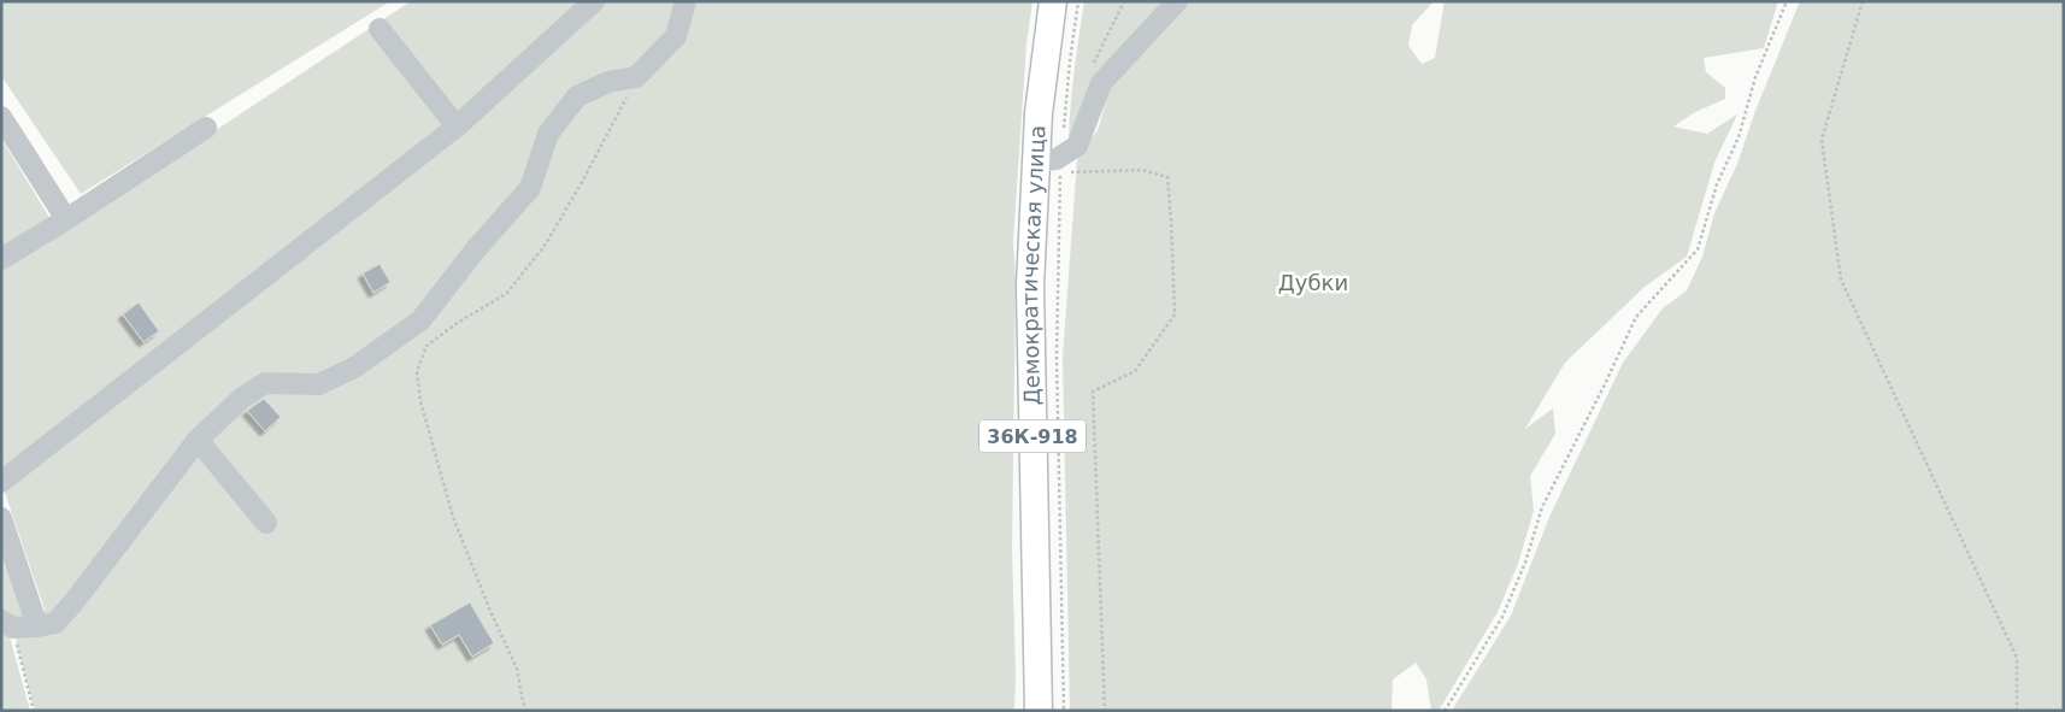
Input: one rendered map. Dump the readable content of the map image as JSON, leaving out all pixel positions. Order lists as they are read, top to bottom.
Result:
{
  "streets": {
    "main road": ["Демократическая улица", "36К-918"]
  },
  "parks": ["Дубки"]
}
